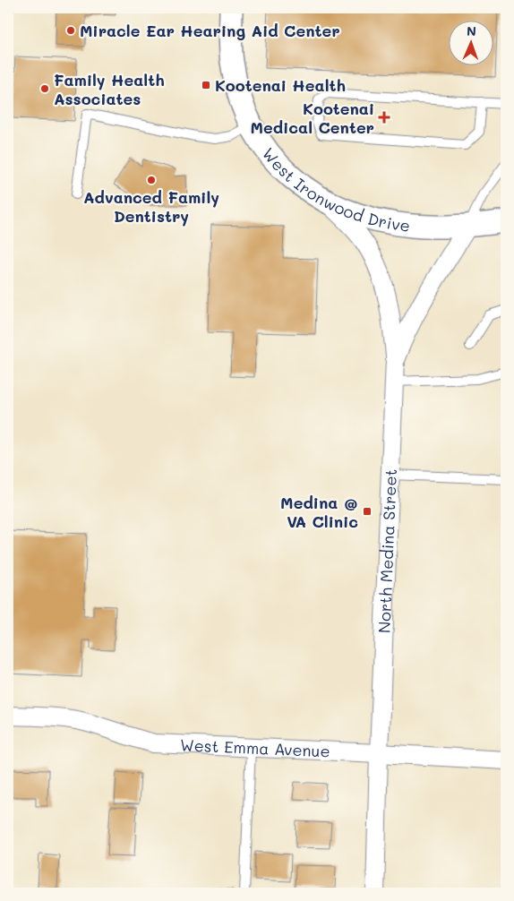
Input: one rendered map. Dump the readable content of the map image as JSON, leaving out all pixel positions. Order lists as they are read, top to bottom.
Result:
{
  "streets": {
    "street": ["West Ironwood Drive", "North Medina Street", "West Emma Avenue"]
  },
  "crossings": [
    ["West Ironwood Drive", "North Medina Street"],
    ["North Medina Street", "West Emma Avenue"]
  ],
  "places": {
    "other": ["Miracle Ear Hearing Aid Center", "Family Health Associates", "Advanced Family Dentistry"],
    "transit": ["Kootenai Health", "Medina @ VA Clinic"],
    "health": ["Kootenai Medical Center"]
  },
  "north": "top"
}
